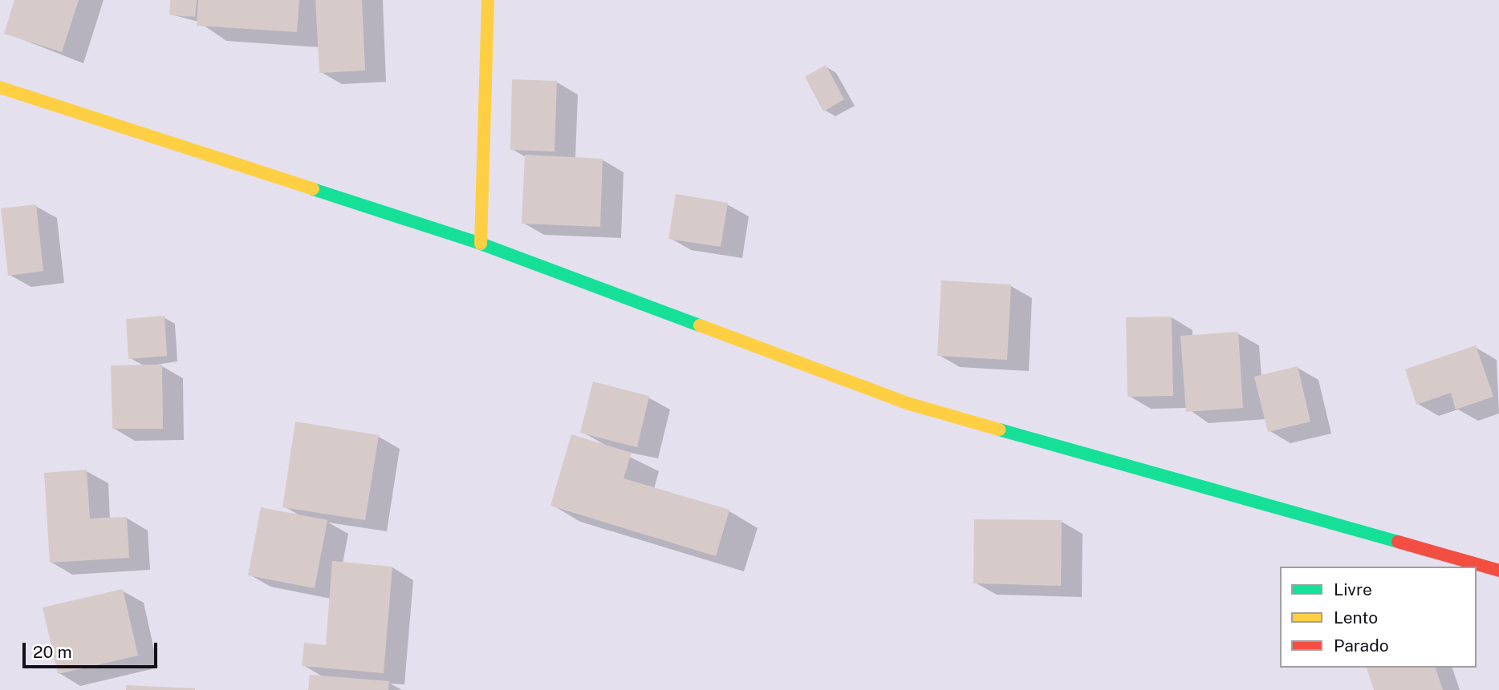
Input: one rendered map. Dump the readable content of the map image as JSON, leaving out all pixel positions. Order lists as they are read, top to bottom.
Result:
{
  "legend": ["Livre", "Lento", "Parado"],
  "scale_bar": "20 m"
}
